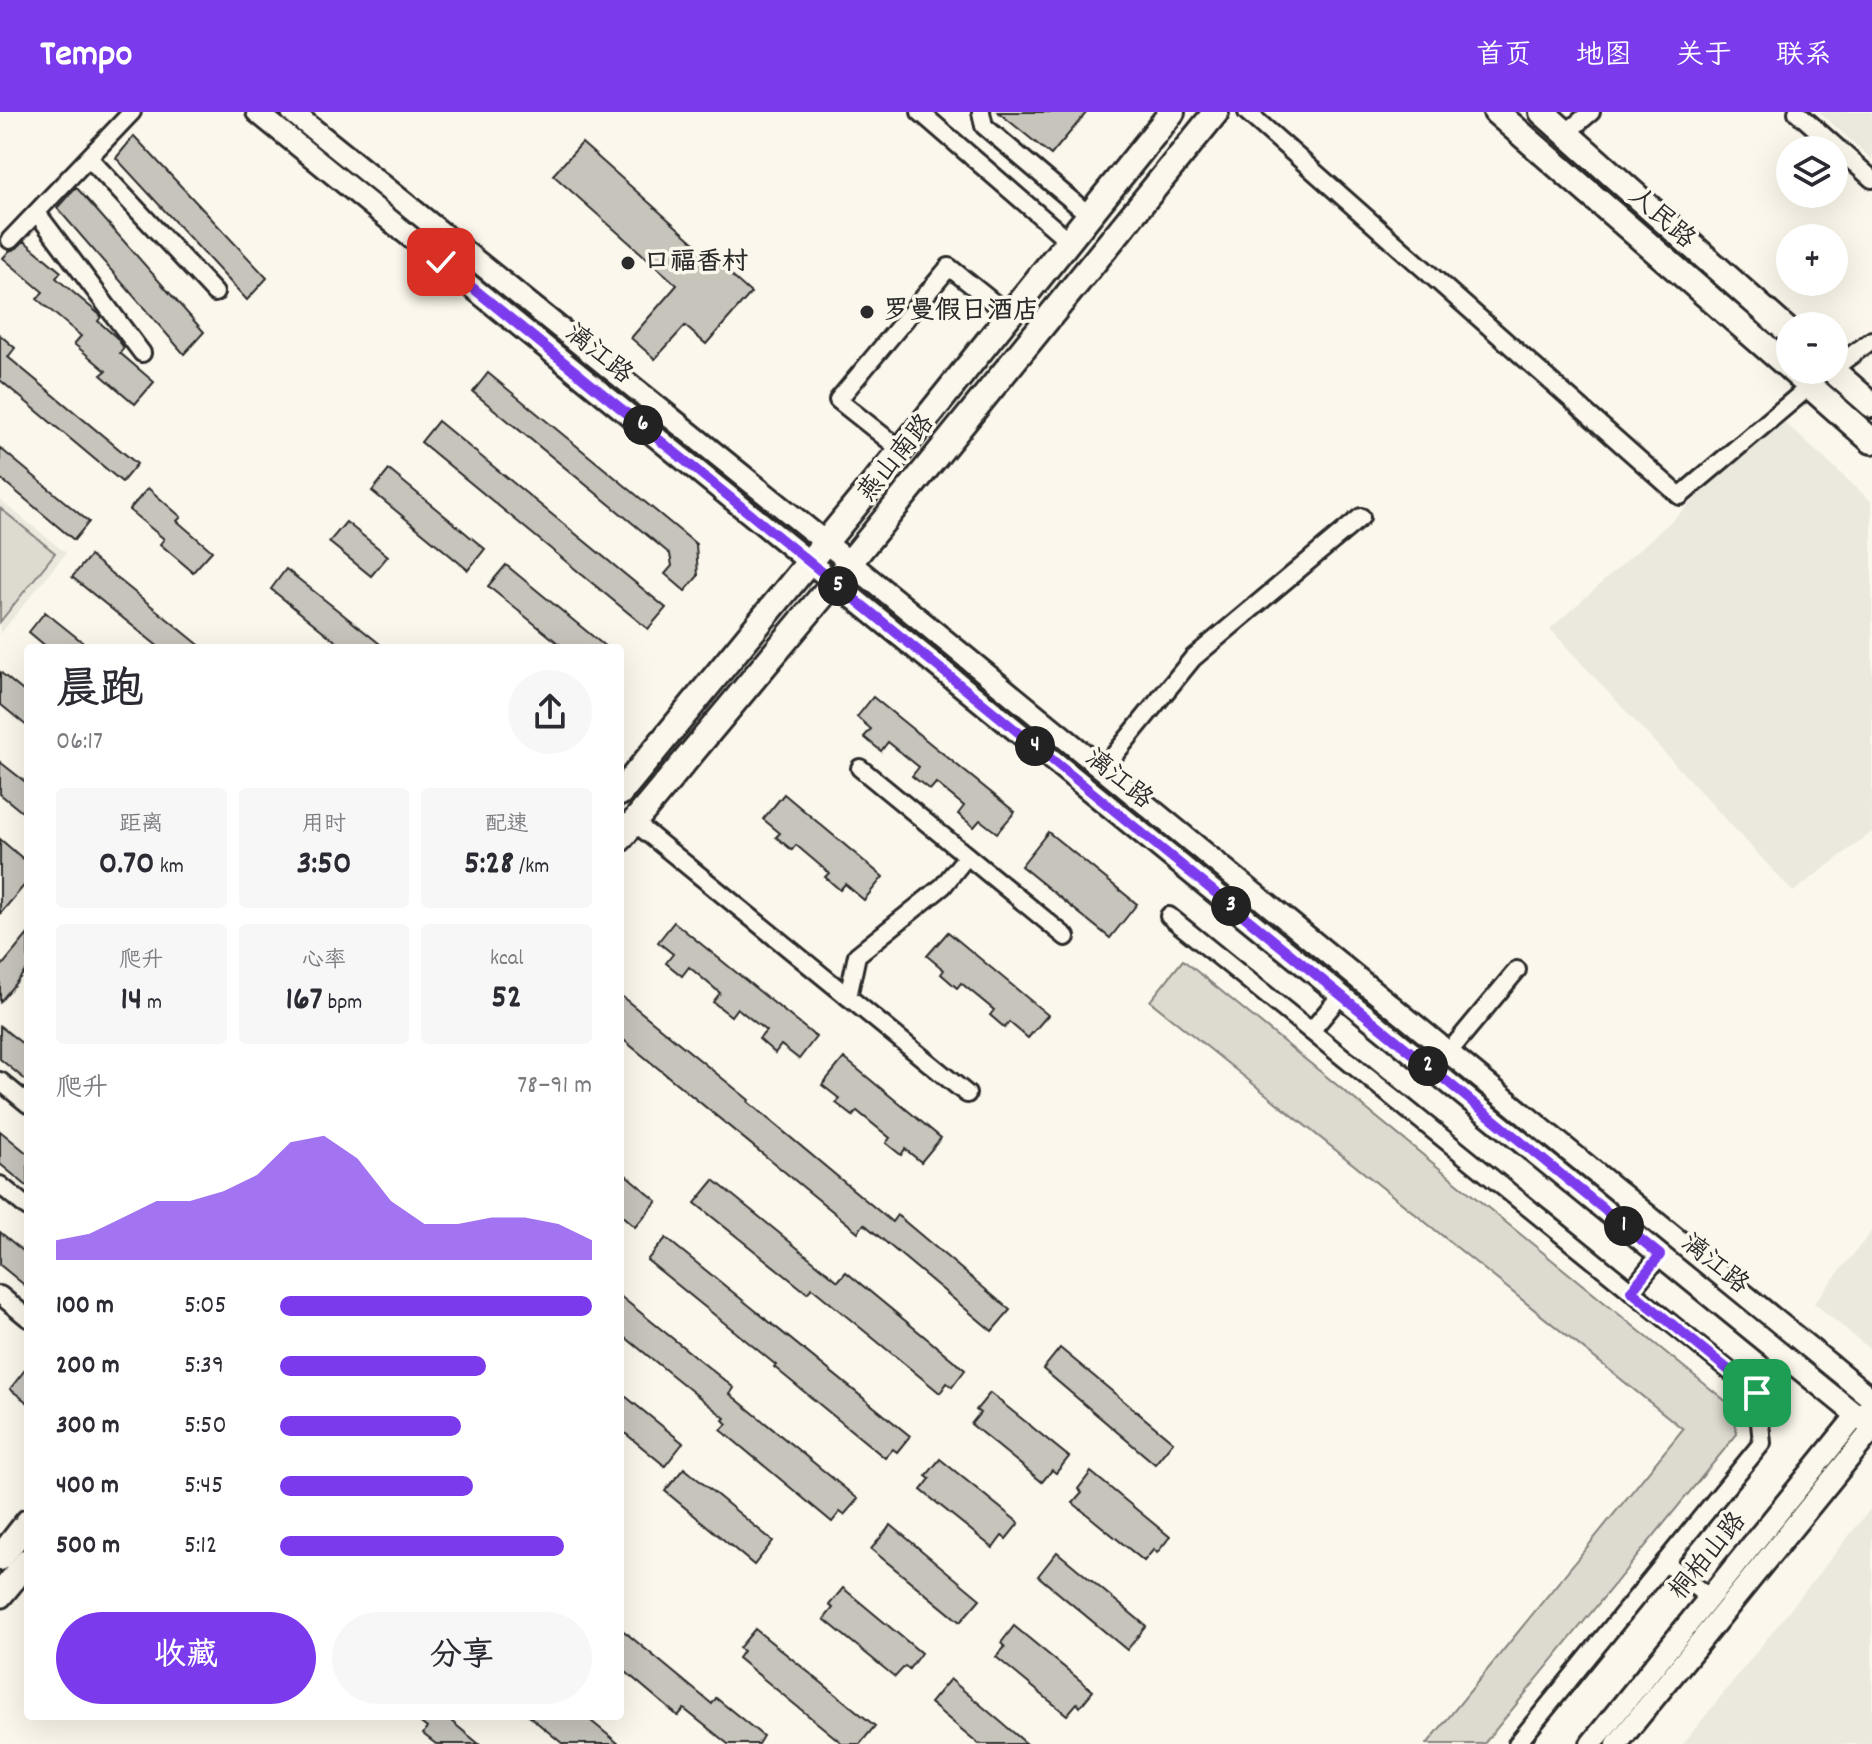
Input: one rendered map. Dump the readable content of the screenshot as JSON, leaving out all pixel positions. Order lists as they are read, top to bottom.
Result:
{
  "streets": {
    "main road": ["人民路", "燕山南路"],
    "street": ["漓江路", "桐柏山路"]
  },
  "crossings": [
    ["漓江路", "燕山南路"],
    ["漓江路", "桐柏山路"]
  ],
  "places": ["口福香村", "罗曼假日酒店"],
  "page": {
    "header": "Tempo",
    "nav": [
      "首页",
      "地图",
      "关于",
      "联系"
    ],
    "map_buttons": ["+", "−"],
    "pins": [
      "6",
      "5",
      "4",
      "3",
      "2",
      "1"
    ],
    "heading": ["晨跑", "06:17"],
    "stats": [
      ["距离", "0.70 km"],
      ["用时", "3:50"],
      ["配速", "5:28 /km"],
      ["爬升", "14 m"],
      ["心率", "167 bpm"],
      ["kcal", "52"]
    ],
    "chart": ["爬升", "78–91 m"],
    "list": [
      {
        "name": "100 m",
        "note": "5:05"
      },
      {
        "name": "200 m",
        "note": "5:39"
      },
      {
        "name": "300 m",
        "note": "5:50"
      },
      {
        "name": "400 m",
        "note": "5:45"
      },
      {
        "name": "500 m",
        "note": "5:12"
      }
    ],
    "buttons": ["收藏", "分享"]
  }
}
